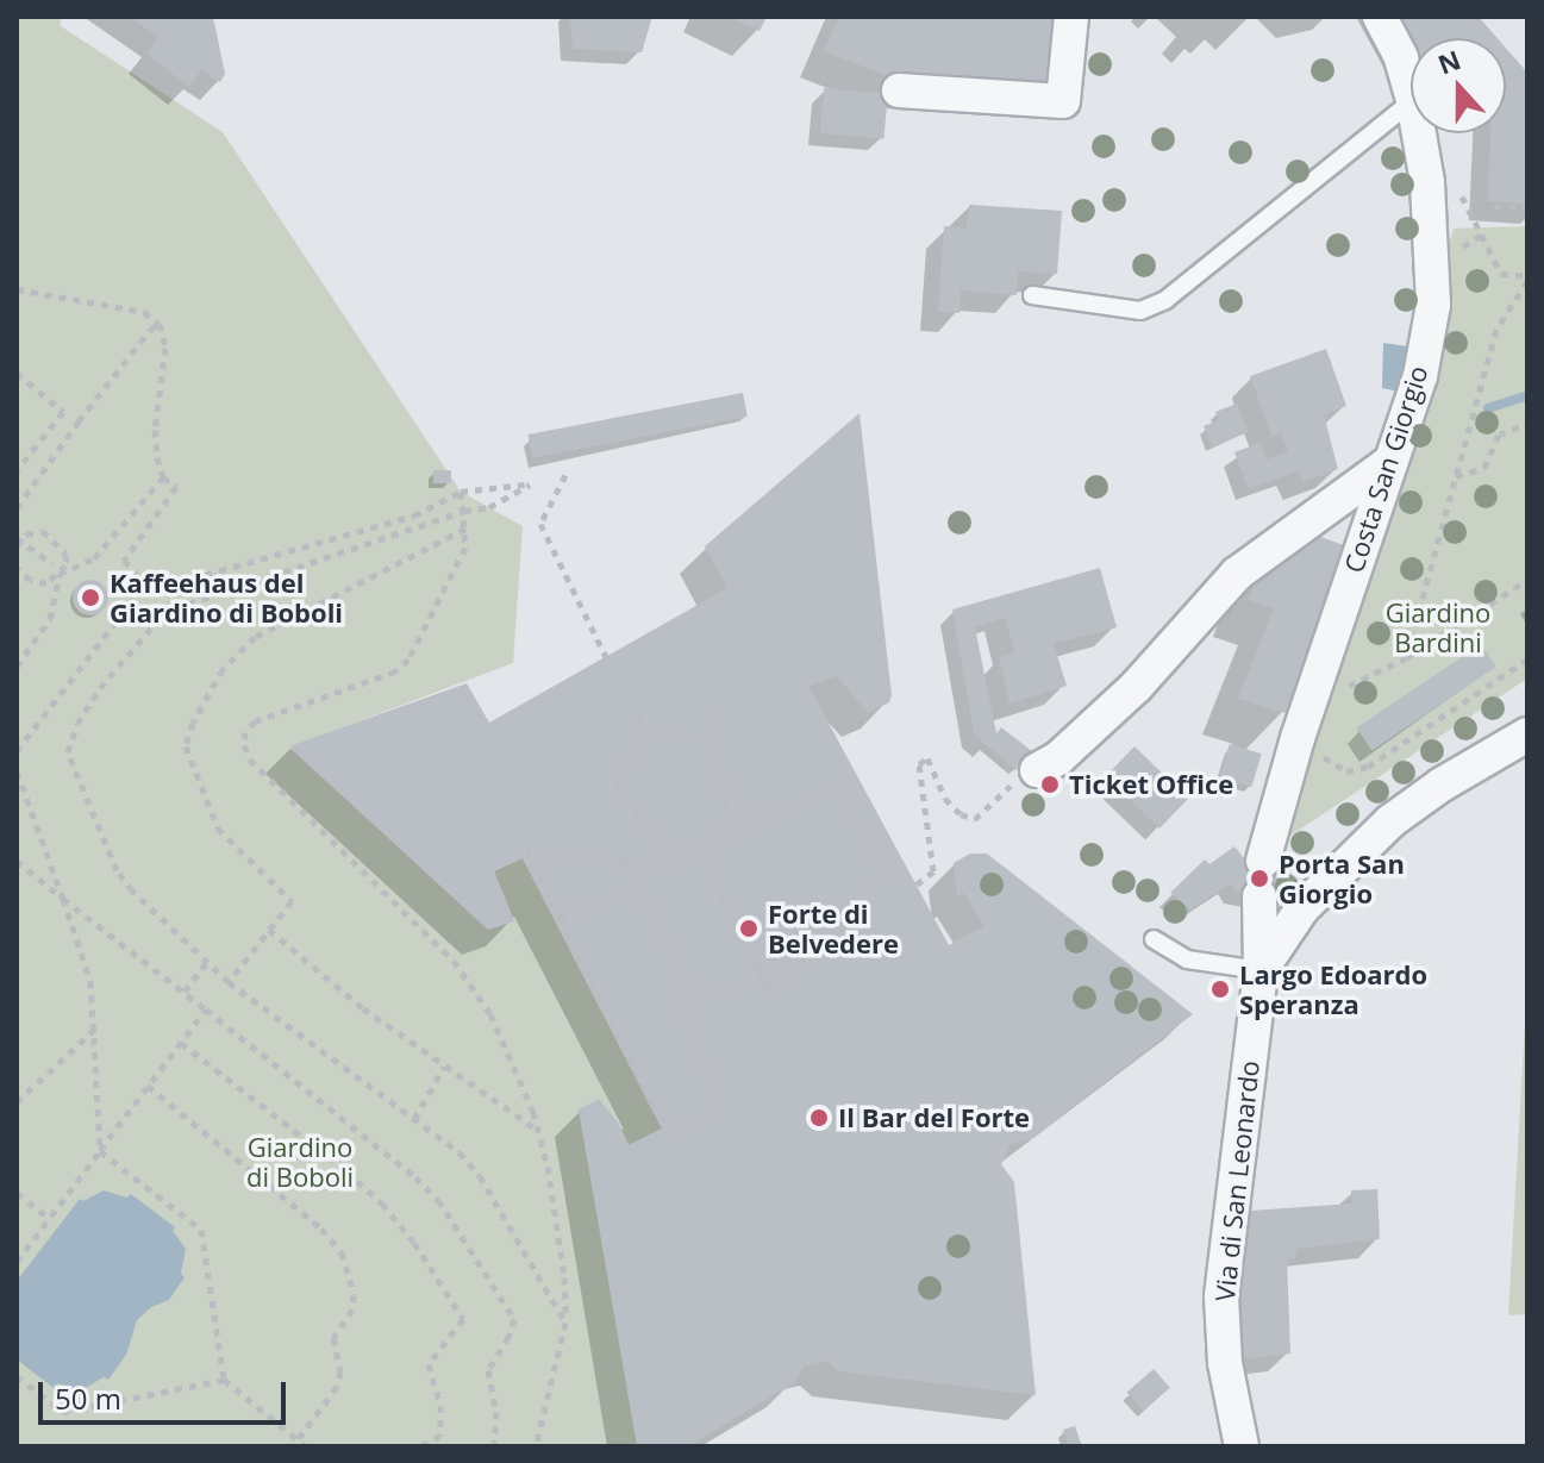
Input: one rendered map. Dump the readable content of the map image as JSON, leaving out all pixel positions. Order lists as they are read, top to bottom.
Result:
{
  "streets": {
    "street": ["Costa San Giorgio", "Via di San Leonardo"]
  },
  "parks": ["Giardino Bardini", "Giardino di Boboli"],
  "places": [
    "Kaffeehaus del Giardino di Boboli",
    "Ticket Office",
    "Porta San Giorgio",
    "Forte di Belvedere",
    "Largo Edoardo Speranza",
    "Il Bar del Forte"
  ],
  "scale_bar": "50 m",
  "north": "top"
}
